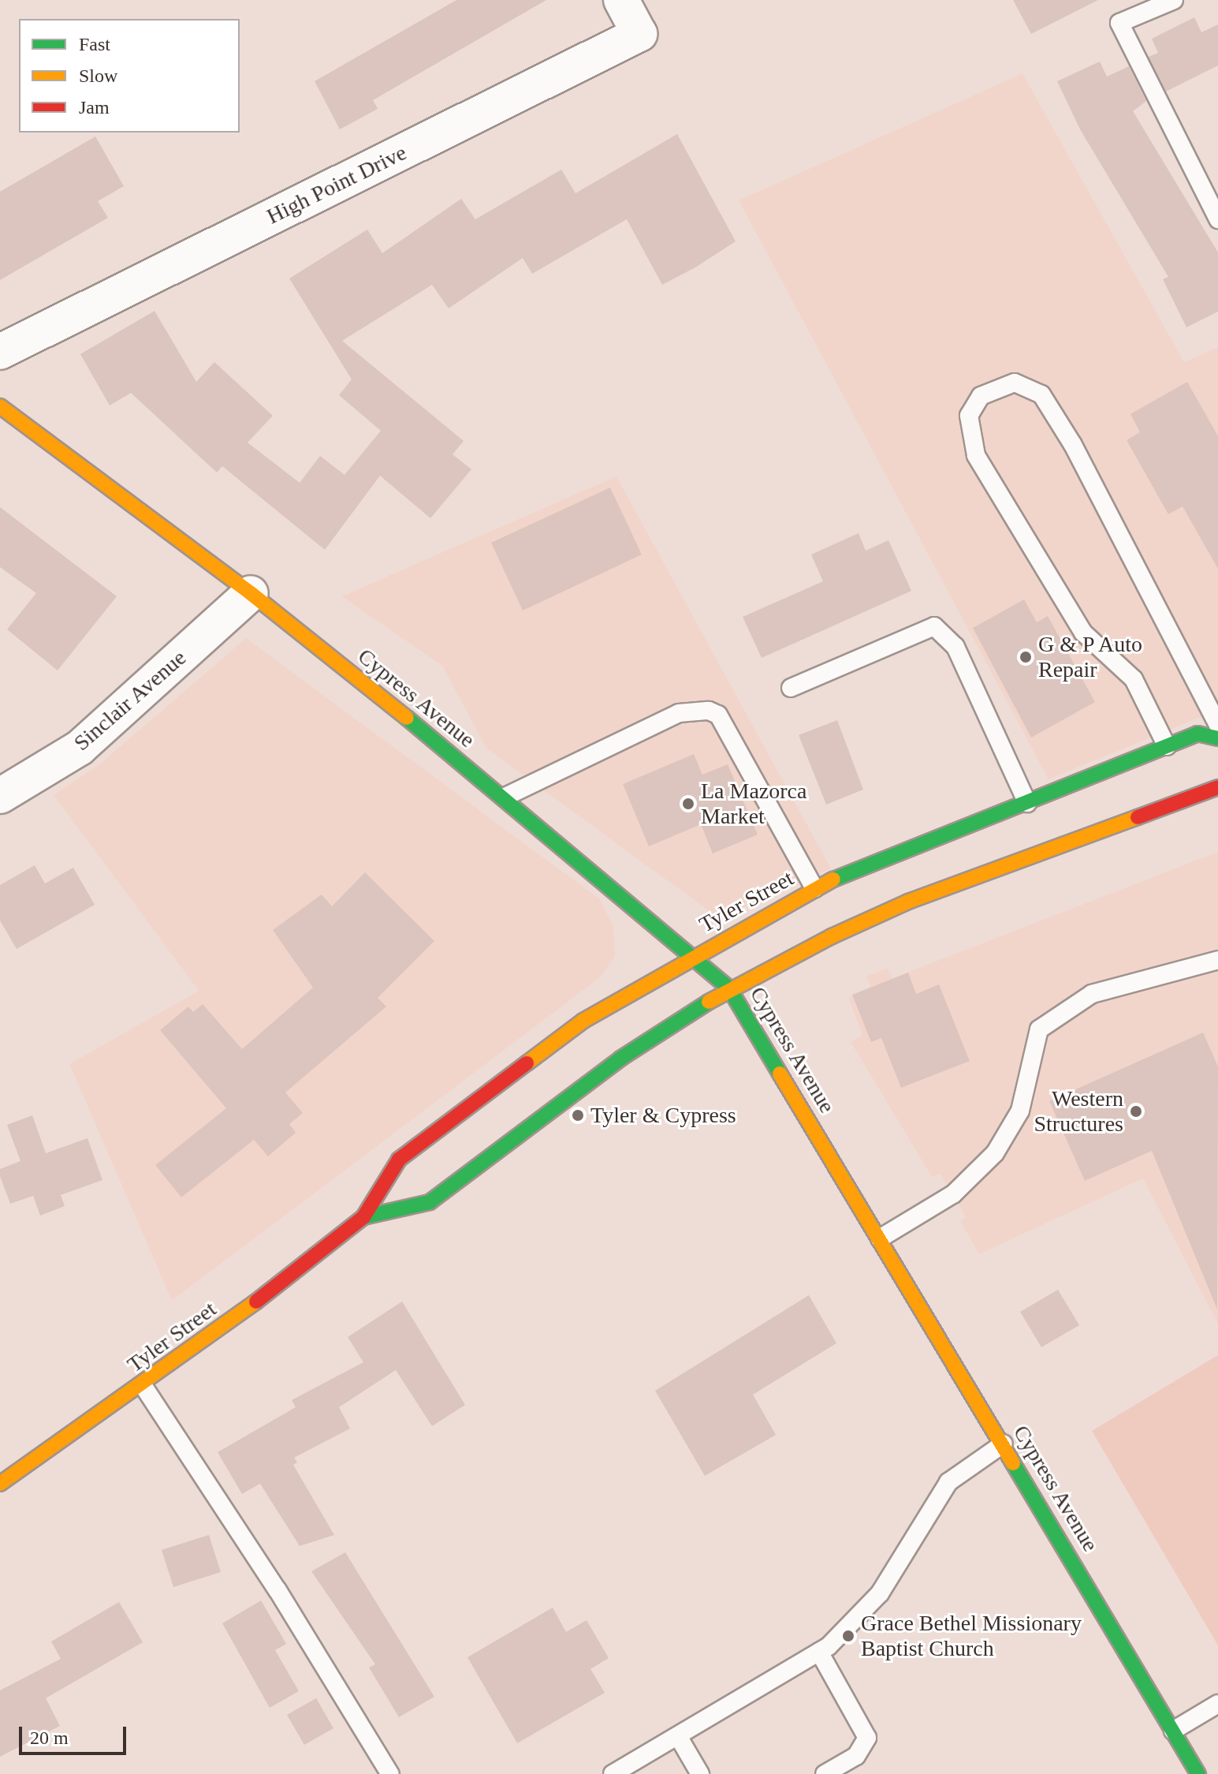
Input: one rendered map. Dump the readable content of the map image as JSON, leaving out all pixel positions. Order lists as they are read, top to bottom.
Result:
{
  "streets": {
    "main road": ["Cypress Avenue", "Tyler Street"],
    "street": ["High Point Drive", "Sinclair Avenue"]
  },
  "crossings": [
    ["Cypress Avenue", "Sinclair Avenue"],
    ["Cypress Avenue", "Tyler Street"]
  ],
  "places": [
    "G & P Auto Repair",
    "La Mazorca Market",
    "Western Structures",
    "Tyler & Cypress",
    "Grace Bethel Missionary Baptist Church"
  ],
  "legend": ["Fast", "Slow", "Jam"],
  "scale_bar": "20 m"
}
